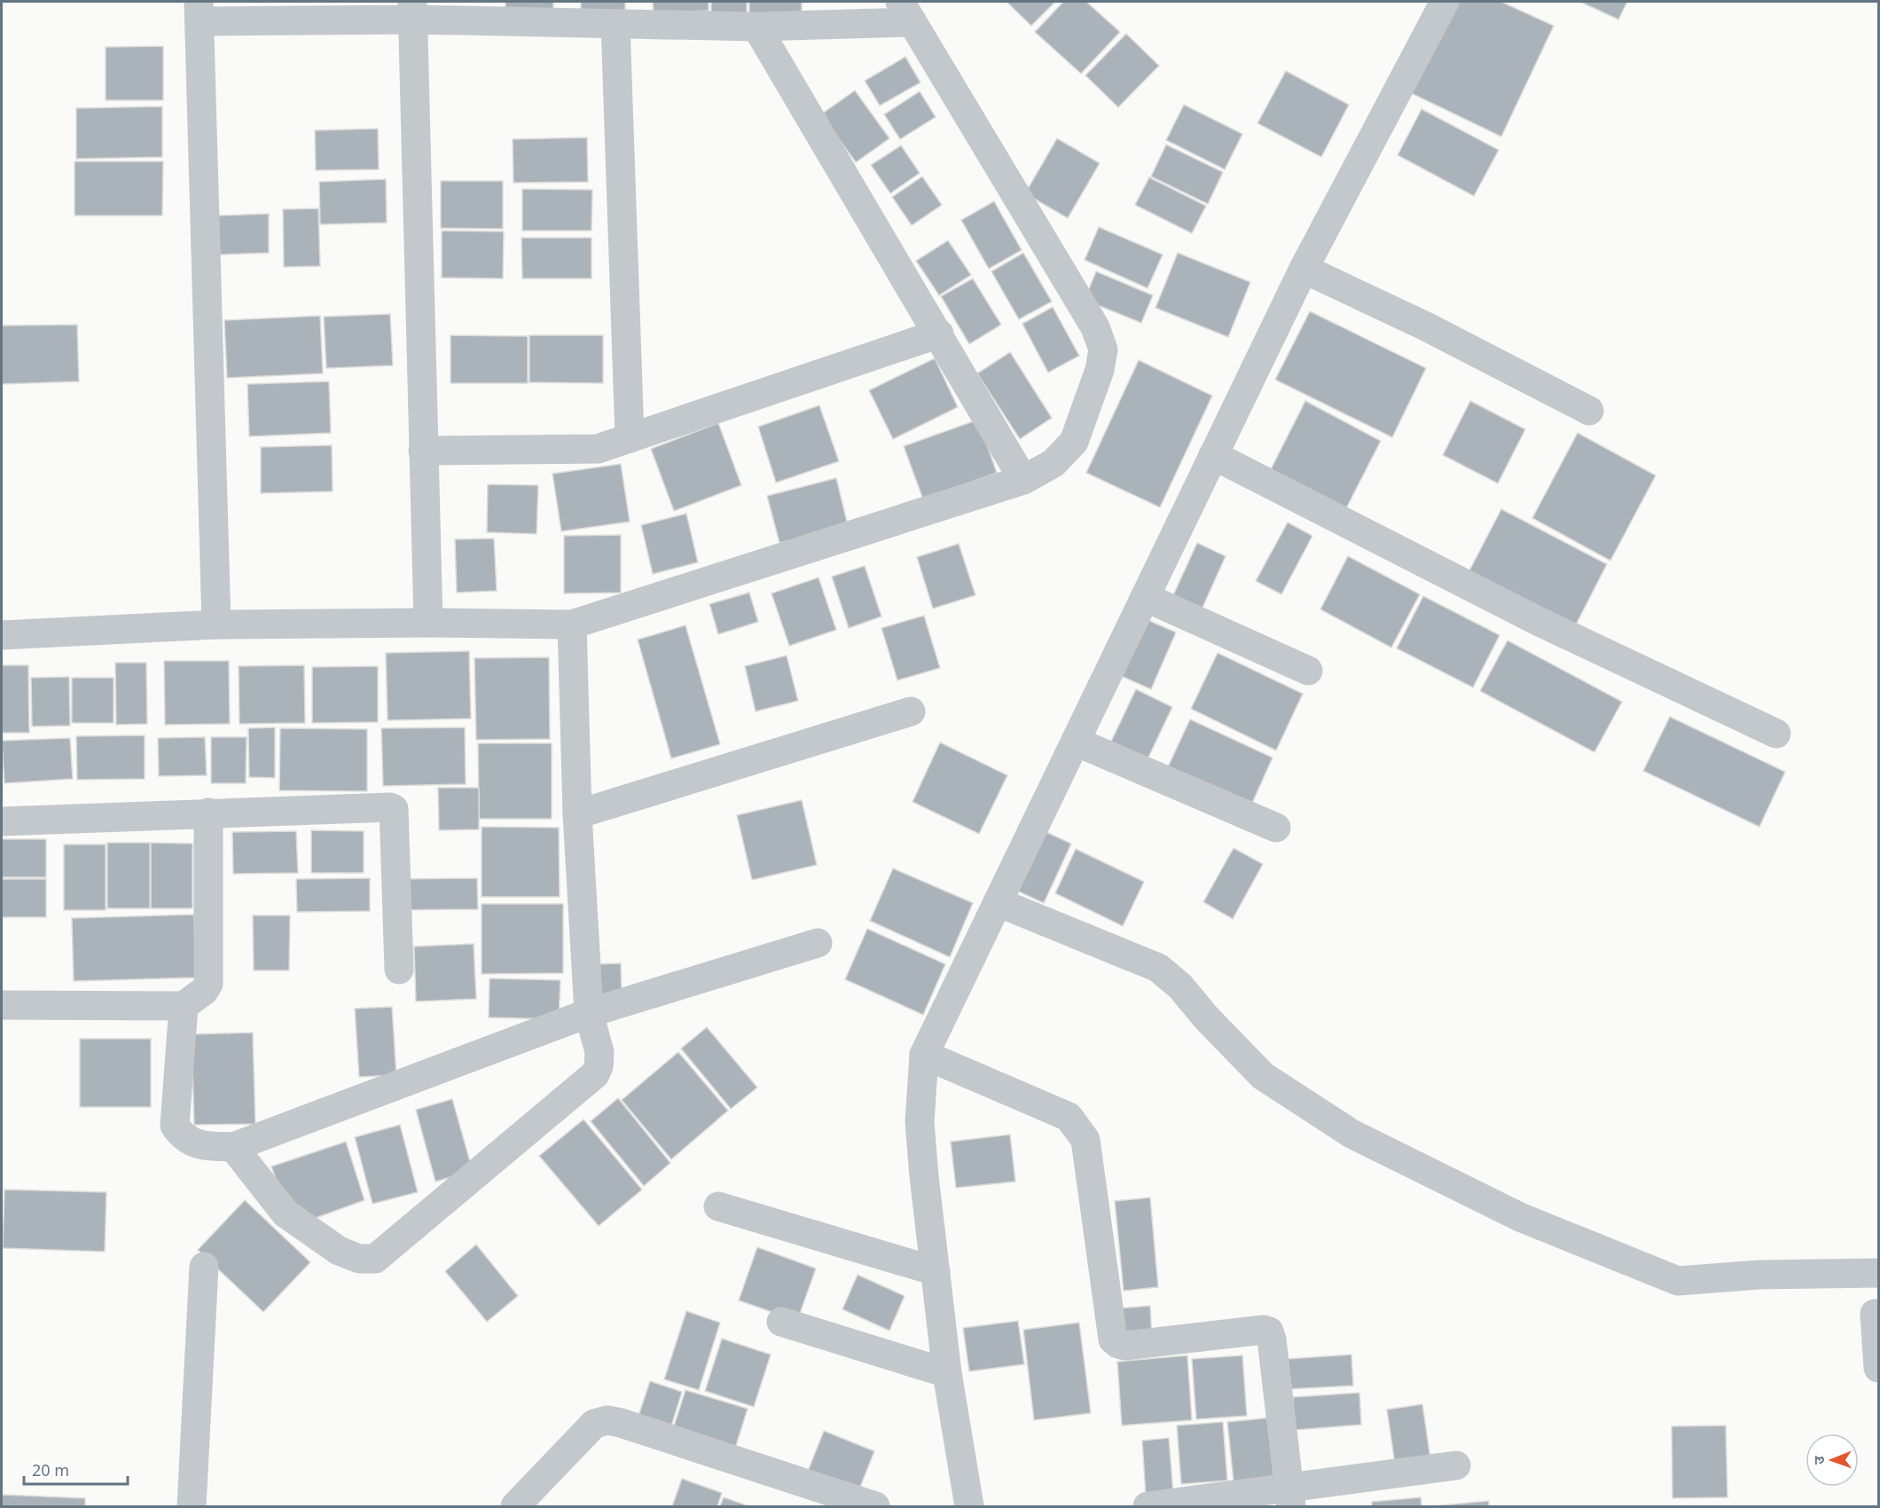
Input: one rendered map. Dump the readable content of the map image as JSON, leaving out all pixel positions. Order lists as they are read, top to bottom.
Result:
{
  "scale_bar": "20 m",
  "north": "left"
}
